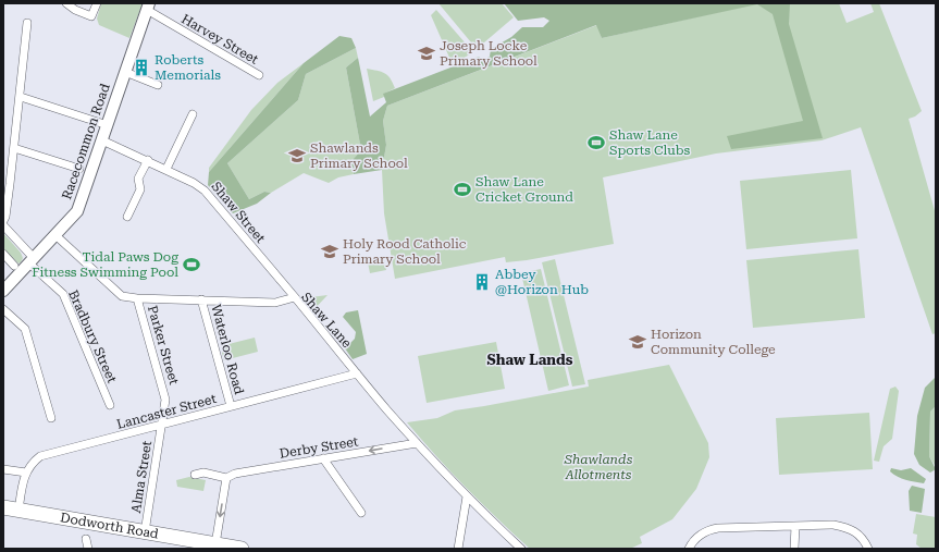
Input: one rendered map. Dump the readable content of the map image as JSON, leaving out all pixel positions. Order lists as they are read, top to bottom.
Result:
{
  "streets": {
    "highway": ["Dodworth Road"],
    "street": [
      "Harvey Street",
      "Racecommon Road",
      "Shaw Street",
      "Shaw Lane",
      "Bradbury Street",
      "Parker Street",
      "Waterloo Road",
      "Lancaster Street",
      "Derby Street",
      "Alma Street"
    ]
  },
  "crossings": [
    ["Harvey Street", "Racecommon Road"],
    ["Racecommon Road", "Shaw Street"],
    ["Racecommon Road", "Shaw Lane"],
    ["Racecommon Road", "Bradbury Street"],
    ["Shaw Street", "Shaw Lane"],
    ["Shaw Lane", "Parker Street"],
    ["Shaw Lane", "Waterloo Road"],
    ["Shaw Lane", "Lancaster Street"],
    ["Shaw Lane", "Derby Street"],
    ["Parker Street", "Lancaster Street"],
    ["Parker Street", "Alma Street"],
    ["Waterloo Road", "Lancaster Street"],
    ["Lancaster Street", "Alma Street"],
    ["Lancaster Street", "Dodworth Road"],
    ["Alma Street", "Dodworth Road"]
  ],
  "one_way": ["Derby Street"],
  "districts": ["Shaw Lands"],
  "parks": ["Shawlands Allotments"],
  "places": {
    "school or university": [
      "Joseph Locke Primary School",
      "Shawlands Primary School",
      "Holy Rood Catholic Primary School",
      "Horizon Community College"
    ],
    "building": ["Roberts Memorials", "Abbey @Horizon Hub"],
    "sports": ["Shaw Lane Sports Clubs", "Shaw Lane Cricket Ground", "Tidal Paws Dog Fitness Swimming Pool"]
  }
}
